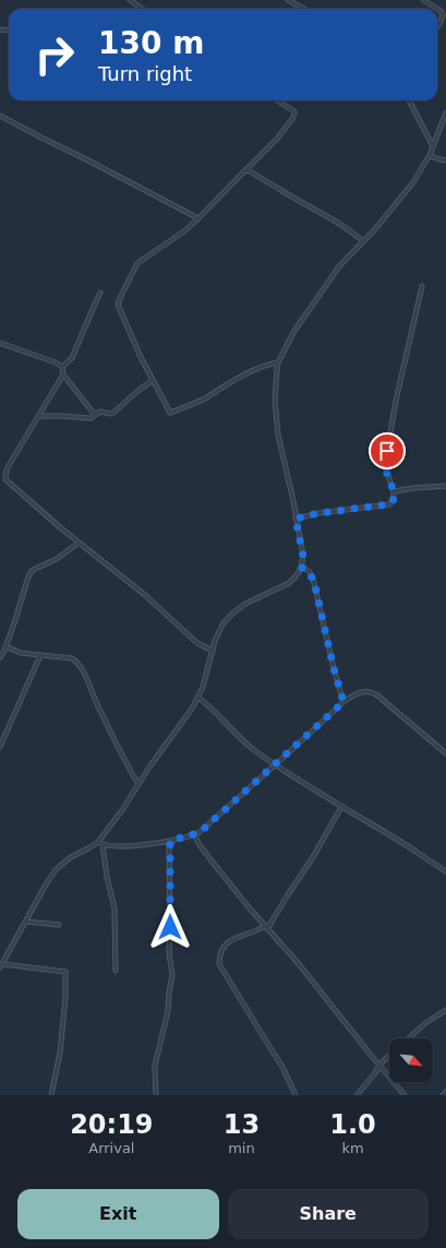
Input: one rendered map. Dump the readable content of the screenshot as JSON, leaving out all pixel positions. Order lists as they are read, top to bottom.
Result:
{
  "north": "bottom right",
  "page": {
    "turn": ["130 m", "Turn right"],
    "eta": [
      "20:19",
      "Arrival",
      "13",
      "min",
      "1.0",
      "km"
    ],
    "buttons": ["Exit", "Share"]
  }
}
